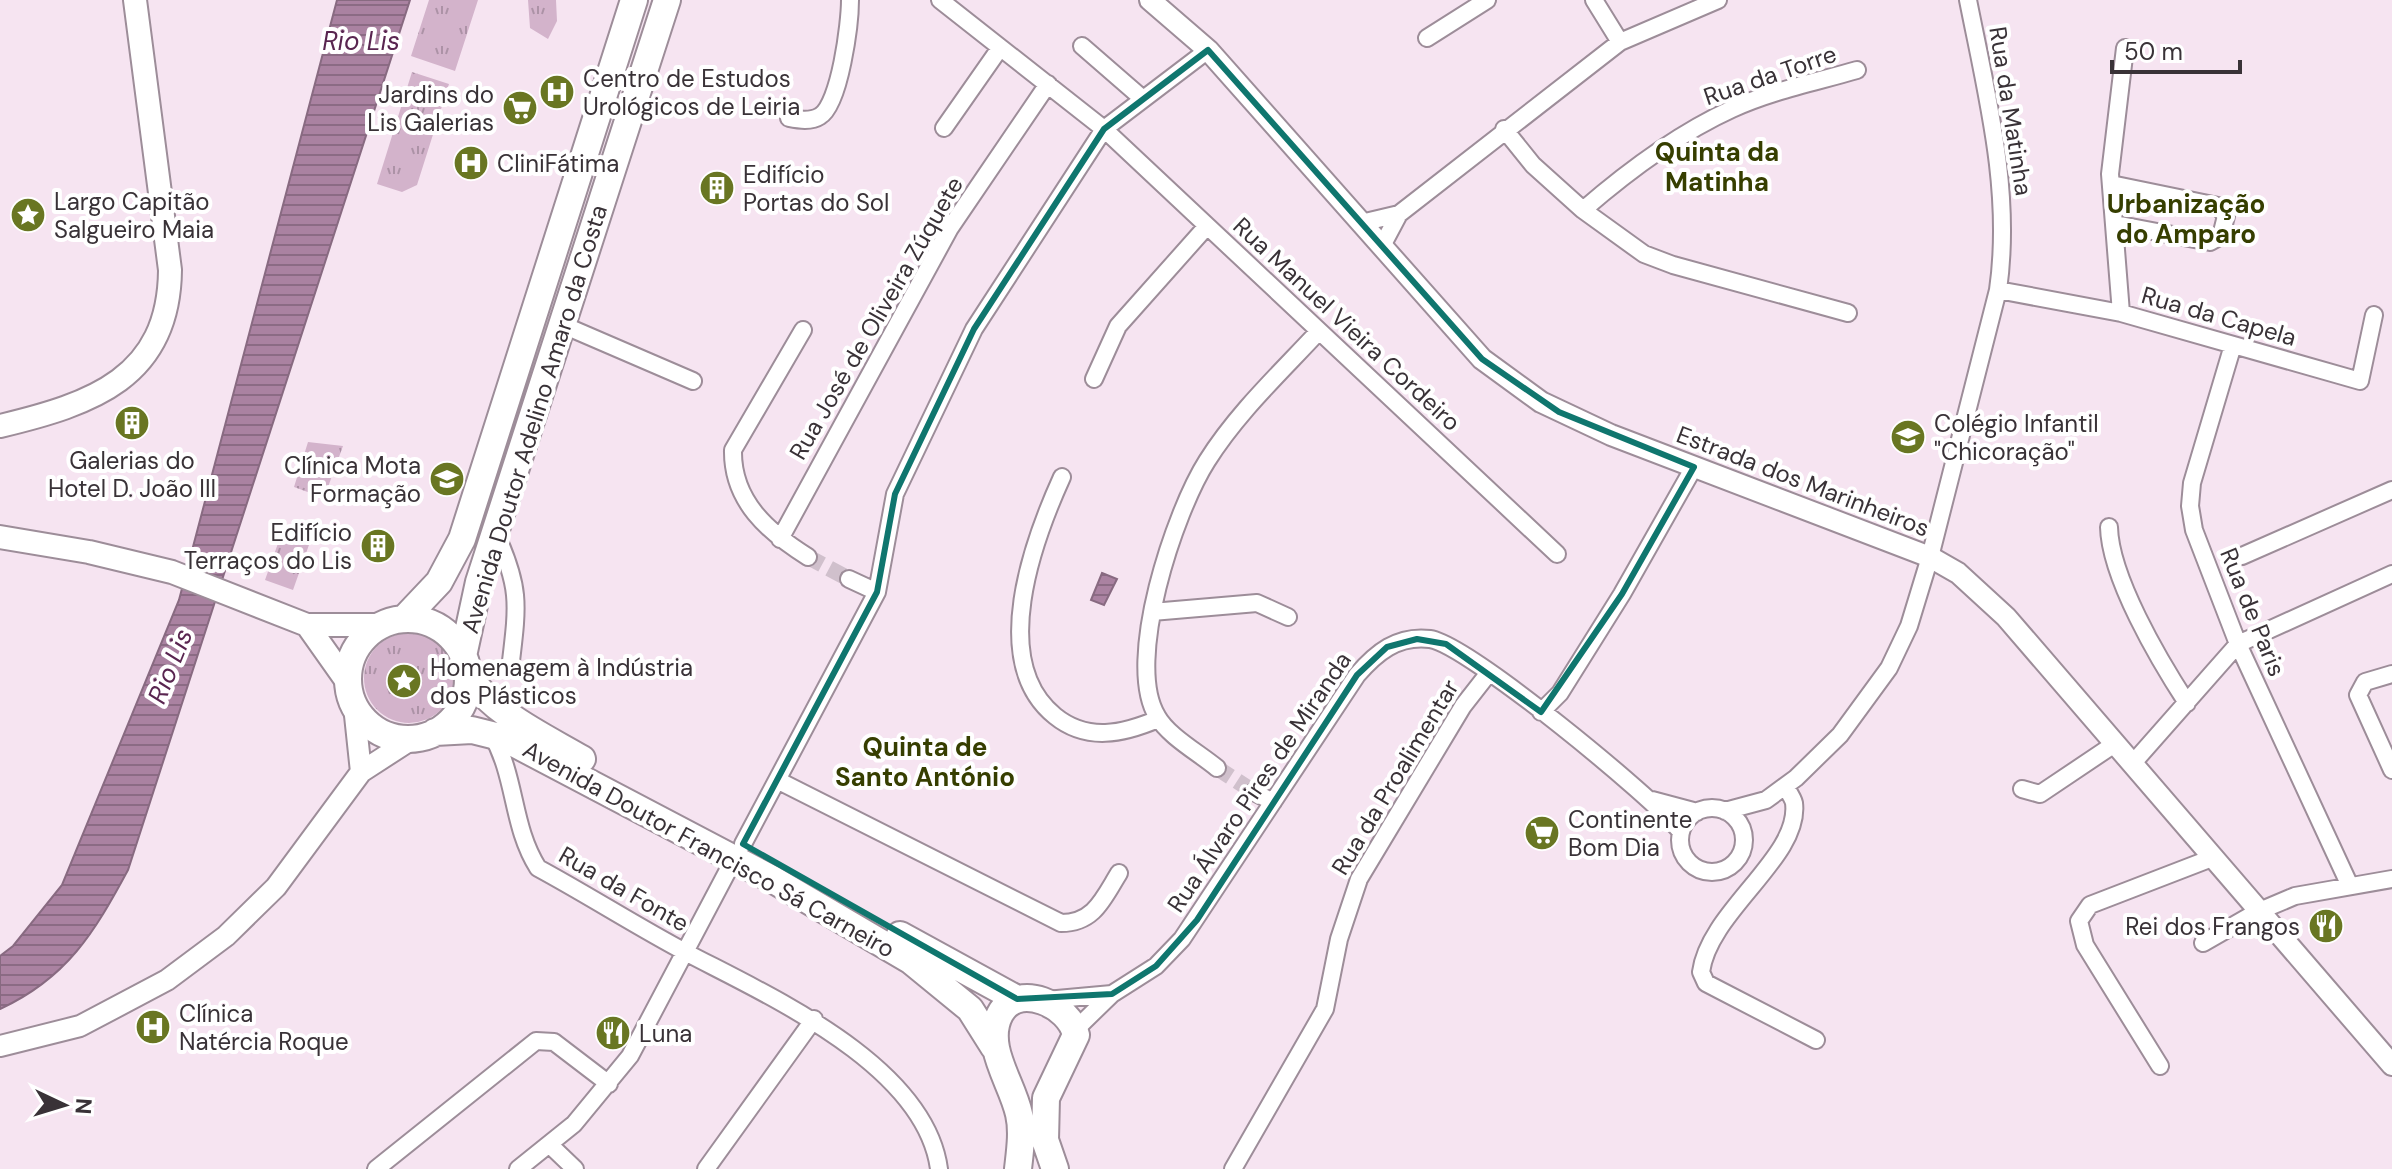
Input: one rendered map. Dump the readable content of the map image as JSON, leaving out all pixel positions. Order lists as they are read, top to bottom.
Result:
{
  "streets": {
    "main road": ["Avenida Doutor Adelino Amaro da Costa", "Avenida Doutor Francisco Sá Carneiro"],
    "street": [
      "Rua da Torre",
      "Rua da Matinha",
      "Rua da Capela",
      "Rua José de Oliveira Zúquete",
      "Rua Manuel Vieira Cordeiro",
      "Estrada dos Marinheiros",
      "Rua de Paris",
      "Rua da Proalimentar",
      "Rua Álvaro Pires de Miranda",
      "Rua da Fonte"
    ]
  },
  "crossings": [
    ["Rua da Matinha", "Rua da Capela"],
    ["Rua da Matinha", "Estrada dos Marinheiros"],
    ["Rua da Matinha", "Rua Álvaro Pires de Miranda"],
    ["Rua da Capela", "Rua de Paris"],
    ["Rua José de Oliveira Zúquete", "Rua Manuel Vieira Cordeiro"],
    ["Avenida Doutor Adelino Amaro da Costa", "Avenida Doutor Francisco Sá Carneiro"],
    ["Estrada dos Marinheiros", "Rua Álvaro Pires de Miranda"],
    ["Rua da Proalimentar", "Rua Álvaro Pires de Miranda"],
    ["Rua Álvaro Pires de Miranda", "Avenida Doutor Francisco Sá Carneiro"],
    ["Avenida Doutor Francisco Sá Carneiro", "Rua da Fonte"]
  ],
  "districts": ["Quinta da Matinha", "Urbanização do Amparo", "Quinta de Santo António"],
  "water": ["Rio Lis"],
  "places": {
    "hospital": ["Centro de Estudos Urológicos de Leiria", "CliniFátima", "Clínica Natércia Roque"],
    "supermarket": ["Jardins do Lis Galerias", "Continente Bom Dia"],
    "building": ["Edifício Portas do Sol", "Galerias do Hotel D. João III", "Edifício Terraços do Lis"],
    "place": ["Largo Capitão Salgueiro Maia", "Homenagem à Indústria dos Plásticos"],
    "school or university": ["Colégio Infantil \"Chicoração\"", "Clínica Mota Formação"],
    "restaurant": ["Rei dos Frangos", "Luna"]
  },
  "scale_bar": "50 m",
  "north": "right"
}
